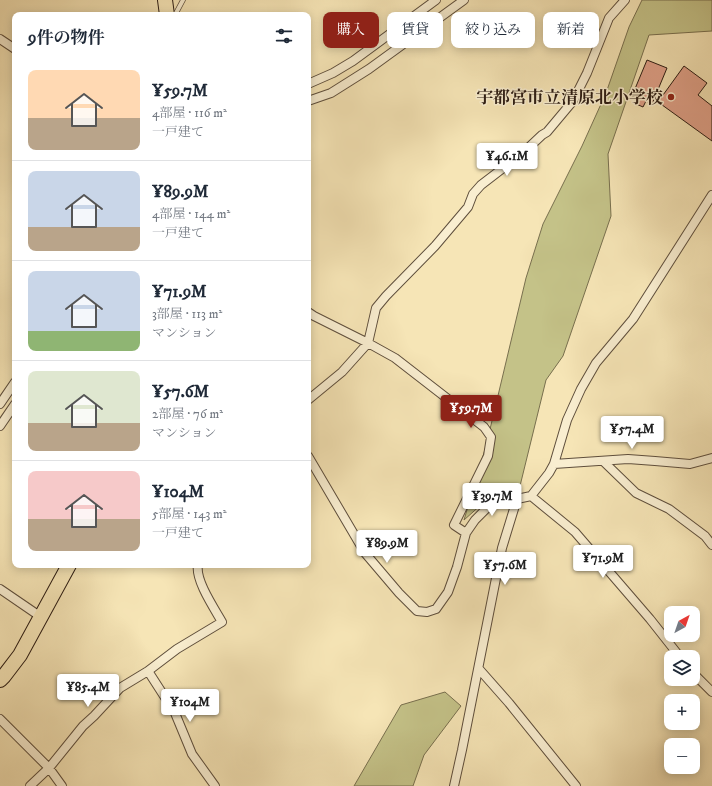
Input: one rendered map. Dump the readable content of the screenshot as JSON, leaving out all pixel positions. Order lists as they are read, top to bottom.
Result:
{
  "places": ["宇都宮市立清原北小学校"],
  "north": "top right",
  "page": {
    "chip": [
      "購入",
      "賃貸",
      "絞り込み",
      "新着"
    ],
    "heading": "9件の物件",
    "list": [
      {
        "name": "¥59.7M",
        "note": "4部屋 · 116 m² · 一戸建て"
      },
      {
        "name": "¥89.9M",
        "note": "4部屋 · 144 m² · 一戸建て"
      },
      {
        "name": "¥71.9M",
        "note": "3部屋 · 113 m² · マンション"
      },
      {
        "name": "¥57.6M",
        "note": "2部屋 · 76 m² · マンション"
      },
      {
        "name": "¥104M",
        "note": "5部屋 · 143 m² · 一戸建て"
      }
    ],
    "price": [
      "¥46.1M",
      "¥59.7M",
      "¥57.4M",
      "¥39.7M",
      "¥89.9M",
      "¥71.9M",
      "¥57.6M",
      "¥85.4M",
      "¥104M"
    ],
    "map_buttons": ["+", "−"]
  }
}
